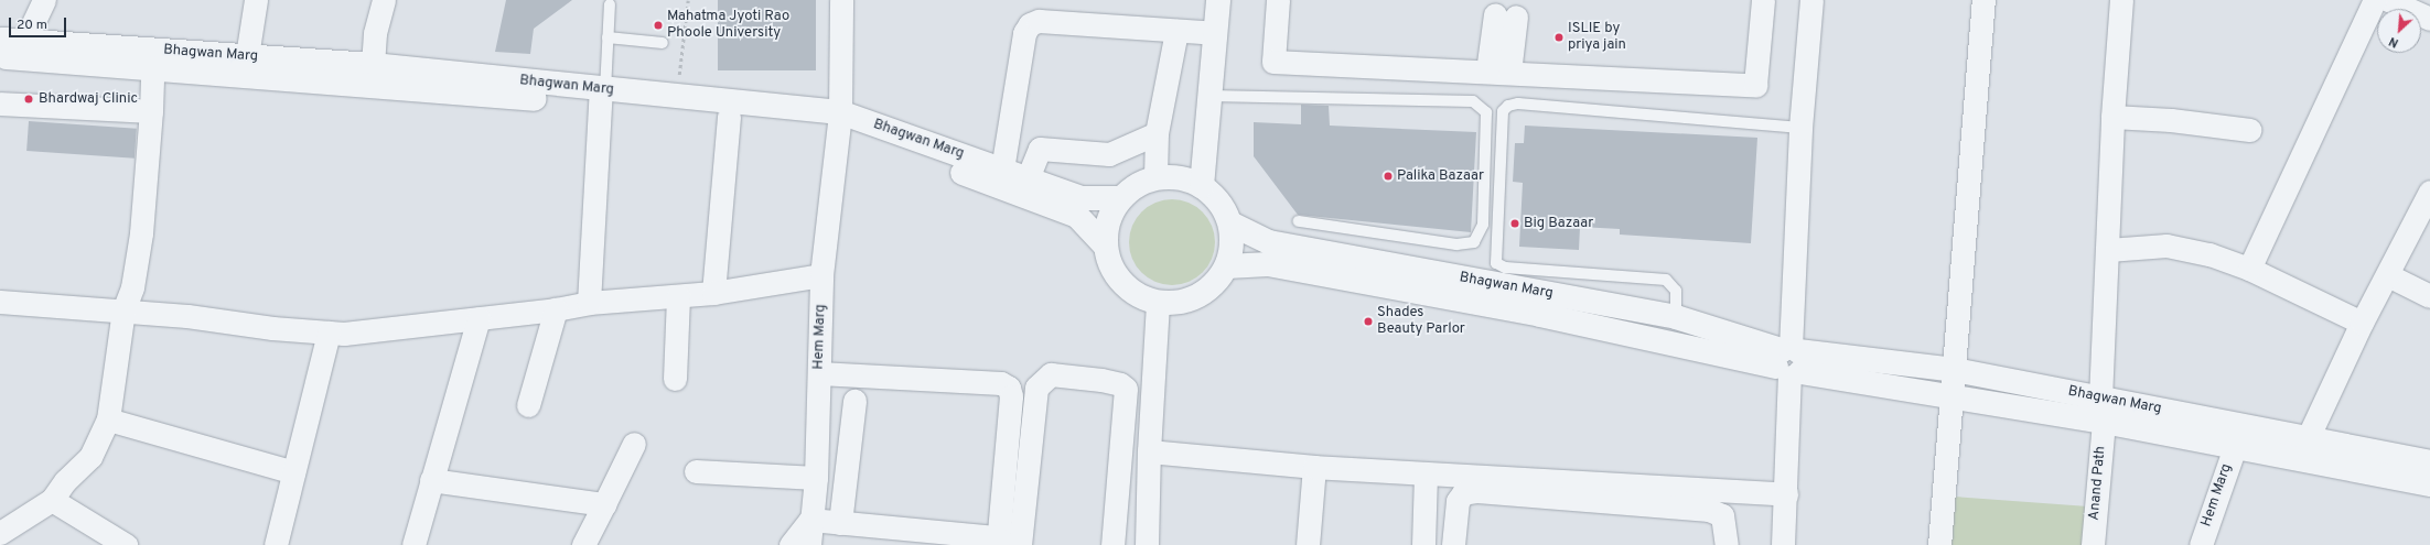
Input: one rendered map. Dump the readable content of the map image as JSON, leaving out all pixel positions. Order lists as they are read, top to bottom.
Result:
{
  "streets": {
    "street": ["Bhagwan Marg", "Hem Marg", "Anand Path"]
  },
  "crossings": [
    ["Bhagwan Marg", "Hem Marg"],
    ["Bhagwan Marg", "Anand Path"]
  ],
  "places": [
    "Mahatma Jyoti Rao Phoole University",
    "ISLIE by priya jain",
    "Bhardwaj Clinic",
    "Palika Bazaar",
    "Big Bazaar",
    "Shades Beauty Parlor"
  ],
  "scale_bar": "20 m",
  "north": "bottom left"
}
